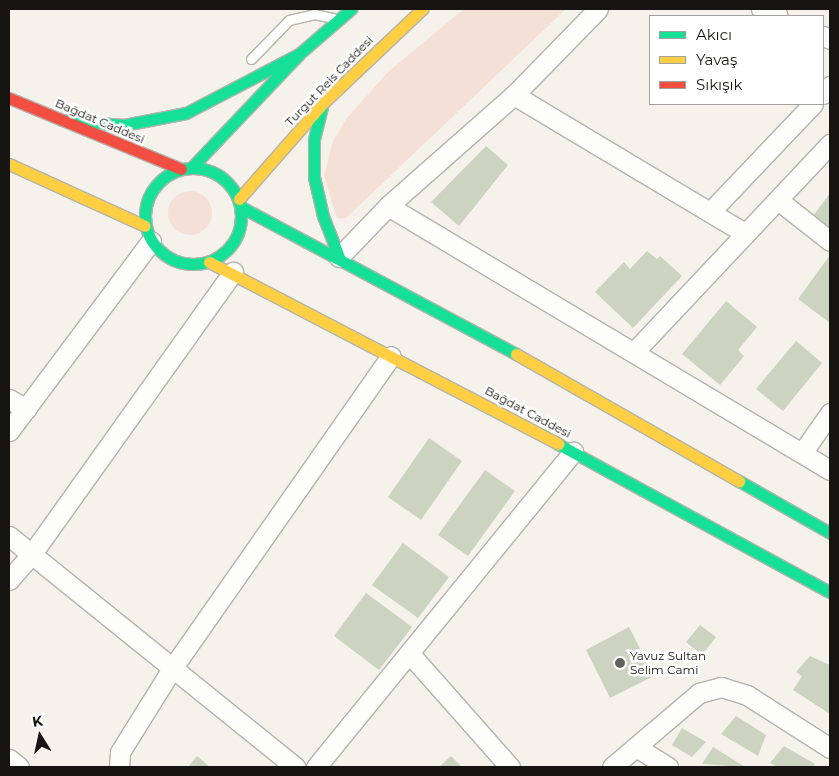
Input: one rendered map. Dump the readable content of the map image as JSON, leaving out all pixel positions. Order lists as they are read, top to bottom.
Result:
{
  "streets": {
    "main road": ["Turgut Reis Caddesi", "Bağdat Caddesi"]
  },
  "crossings": [
    ["Turgut Reis Caddesi", "Bağdat Caddesi"]
  ],
  "places": ["Yavuz Sultan Selim Cami"],
  "legend": ["Akıcı", "Yavaş", "Sıkışık"],
  "north": "top"
}
